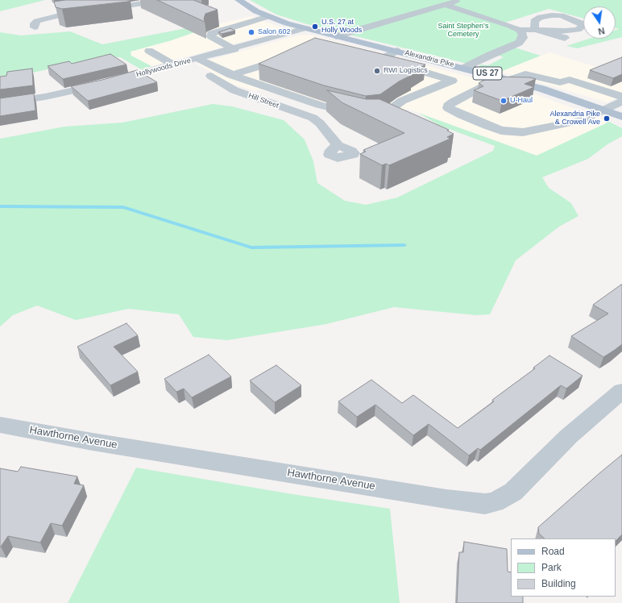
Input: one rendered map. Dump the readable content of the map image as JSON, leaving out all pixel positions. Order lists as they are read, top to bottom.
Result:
{
  "streets": {
    "main road": ["Alexandria Pike", "US 27"],
    "street": ["Hollywoods Drive", "Hill Street", "Hawthorne Avenue"]
  },
  "crossings": [
    ["Alexandria Pike", "Hollywoods Drive"],
    ["Hollywoods Drive", "Hill Street"]
  ],
  "parks": ["Saint Stephen’s Cemetery"],
  "places": [
    "U.S. 27 at Holly Woods",
    "Salon 602",
    "RWI Logistics",
    "U-Haul",
    "Alexandria Pike & Crowell Ave"
  ],
  "legend": ["Road", "Park", "Building"],
  "north": "bottom"
}
